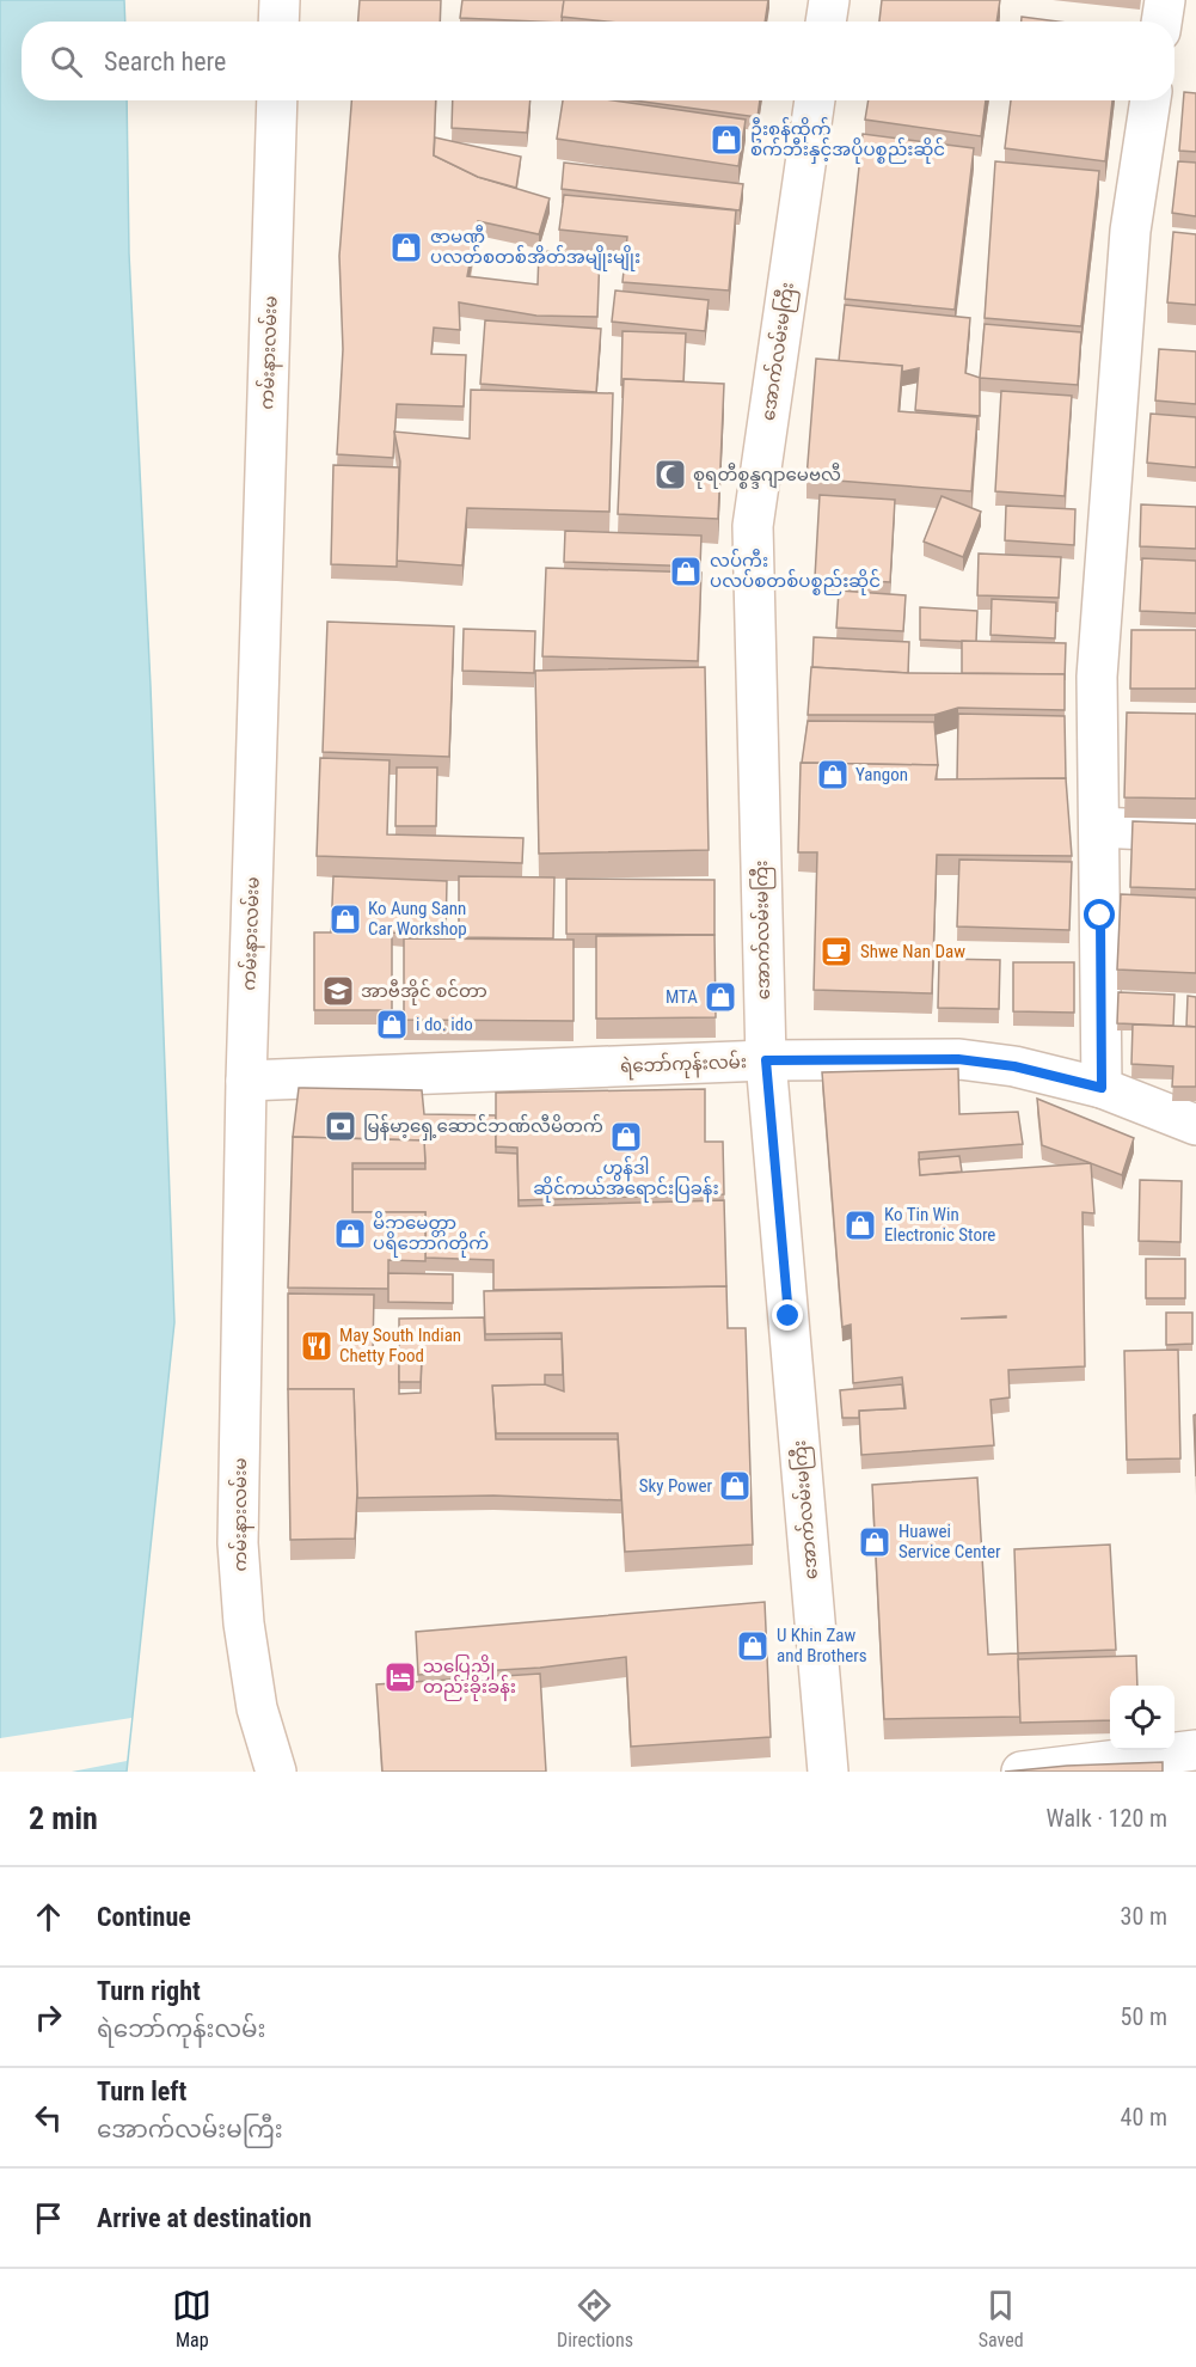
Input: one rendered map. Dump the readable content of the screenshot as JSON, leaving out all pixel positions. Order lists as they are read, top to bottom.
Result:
{
  "streets": {
    "main road": ["အောက်လမ်းမကြီး", "ကမ်းနားလမ်းမ", "ရဲဘော်ကုန်းလမ်း"]
  },
  "crossings": [
    ["အောက်လမ်းမကြီး", "ရဲဘော်ကုန်းလမ်း"],
    ["ကမ်းနားလမ်းမ", "ရဲဘော်ကုန်းလမ်း"]
  ],
  "places": {
    "shop": [
      "ဦးစွန်ထိုက် စက်ဘီးနှင့်အပိုပစ္စည်းဆိုင်",
      "ဇာမဏီ ပလတ်စတစ်အိတ်အမျိုးမျိုး",
      "လပ်ကီး ပလပ်စတစ်ပစ္စည်းဆိုင်",
      "Yangon",
      "Ko Aung Sann Car Workshop",
      "MTA",
      "i do. ido",
      "ဟွန်ဒါ ဆိုင်ကယ်အရောင်းပြခန်း",
      "Ko Tin Win Electronic Store",
      "မိဘမေတ္တာ ပရိဘောဂတိုက်",
      "Sky Power",
      "Huawei Service Center",
      "U Khin Zaw and Brothers"
    ],
    "mosque": ["စုရတီစ္စန္ဒဂျာမေဗလီ"],
    "cafe": ["Shwe Nan Daw"],
    "school or university": ["အာဗီအိုင် စင်တာ"],
    "bank": ["မြန်မာ့ရှေ့ဆောင်ဘဏ်လီမိတက်"],
    "restaurant": ["May South Indian Chetty Food"],
    "hotel": ["သပြေညို တည်းခိုးခန်း"]
  },
  "page": {
    "search": "Search here",
    "heading": ["2 min", "Walk · 120 m"],
    "list": [
      ["Continue", "30 m"],
      ["Turn right", "ရဲဘော်ကုန်းလမ်း", "50 m"],
      ["Turn left", "အောက်လမ်းမကြီး", "40 m"],
      "Arrive at destination"
    ],
    "nav": ["Map", "Directions", "Saved"]
  }
}
